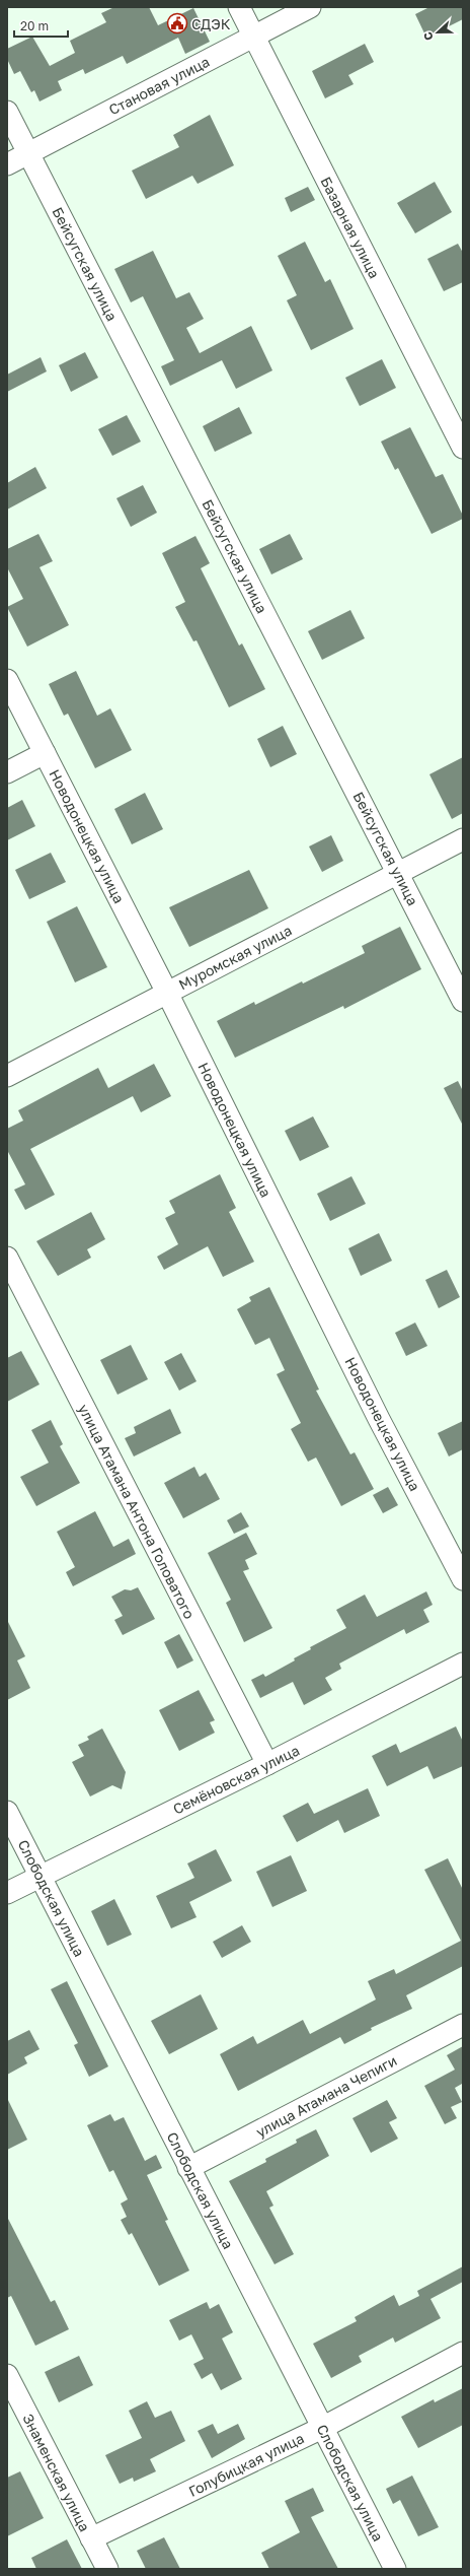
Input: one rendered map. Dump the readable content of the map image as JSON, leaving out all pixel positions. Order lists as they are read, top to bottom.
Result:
{
  "streets": {
    "street": [
      "Становая улица",
      "Базарная улица",
      "Бейсугская улица",
      "Новодонецкая улица",
      "Муромская улица",
      "улица Атамана Антона Головатого",
      "Семёновская улица",
      "Слободская улица",
      "улица Атамана Чепиги",
      "Голубицкая улица",
      "Знаменская улица"
    ]
  },
  "crossings": [
    ["Становая улица", "Базарная улица"],
    ["Становая улица", "Бейсугская улица"],
    ["Бейсугская улица", "Муромская улица"],
    ["Новодонецкая улица", "Муромская улица"],
    ["улица Атамана Антона Головатого", "Семёновская улица"],
    ["Семёновская улица", "Слободская улица"],
    ["Слободская улица", "улица Атамана Чепиги"],
    ["Слободская улица", "Голубицкая улица"],
    ["Голубицкая улица", "Знаменская улица"]
  ],
  "places": {
    "public building": ["СДЭК"]
  },
  "scale_bar": "20 m",
  "north": "left"
}
